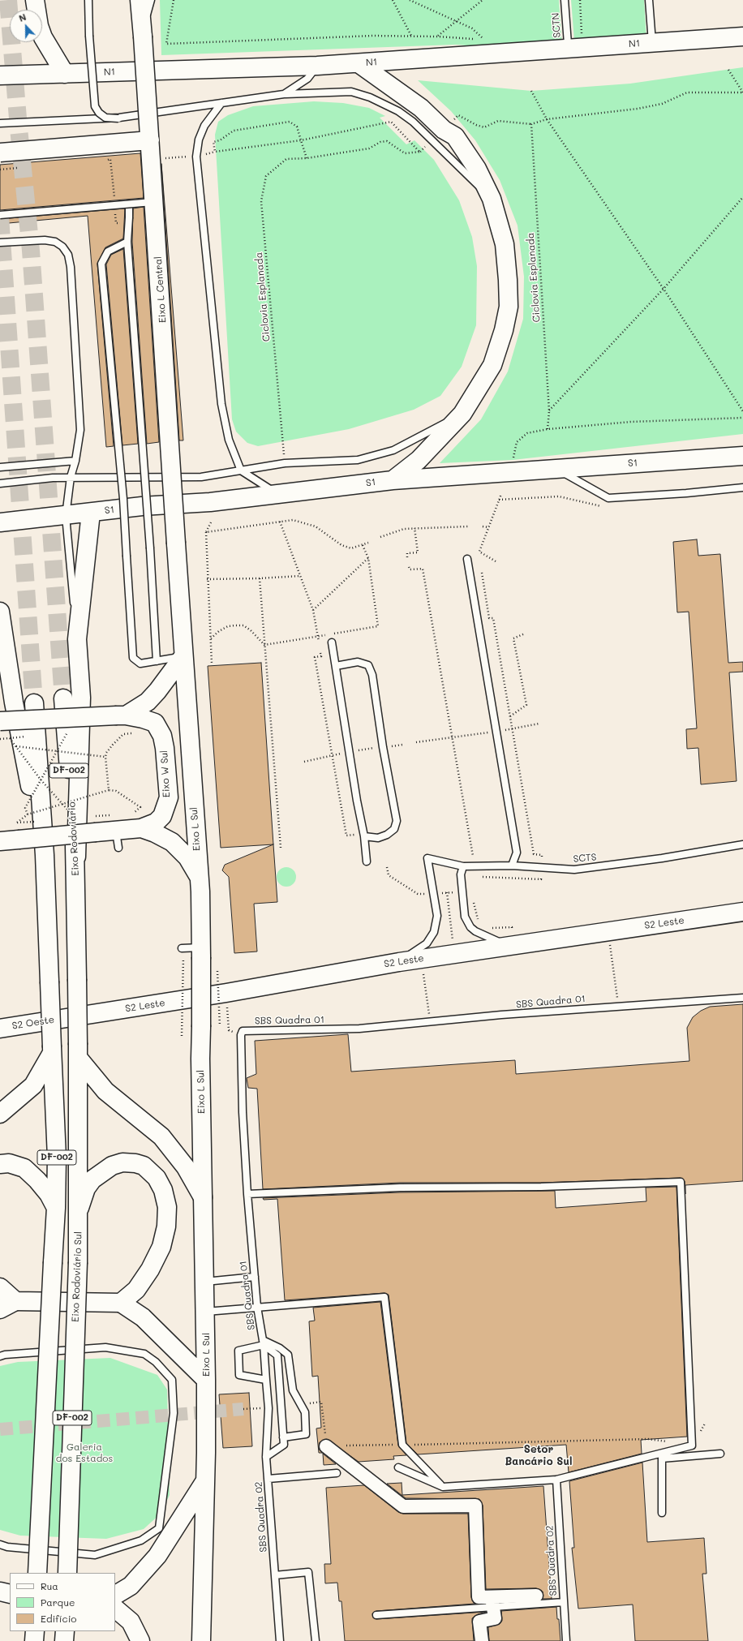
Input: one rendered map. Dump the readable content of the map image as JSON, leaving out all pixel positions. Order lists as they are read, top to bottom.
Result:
{
  "streets": {
    "main road": [
      "N1",
      "Eixo L Central",
      "S1",
      "DF-002",
      "Eixo W Sul",
      "Eixo L Sul",
      "Eixo Rodoviário",
      "S2 Leste",
      "S2 Oeste",
      "Eixo Rodoviário Sul"
    ],
    "lane": [
      "SCTN",
      "SCTS",
      "SBS Quadra 01",
      "SBS Quadra 02"
    ],
    "path": ["Ciclovia Esplanada"]
  },
  "crossings": [
    ["SCTN", "N1"],
    ["Eixo L Central", "Eixo L Sul"],
    ["Eixo Rodoviário", "Eixo Rodoviário Sul"],
    ["SCTS", "S2 Leste"],
    ["S2 Leste", "S2 Oeste"],
    ["SBS Quadra 01", "SBS Quadra 02"]
  ],
  "districts": ["Setor Bancário Sul"],
  "parks": ["Galeria dos Estados"],
  "legend": ["Rua", "Parque", "Edifício"],
  "north": "top"
}
